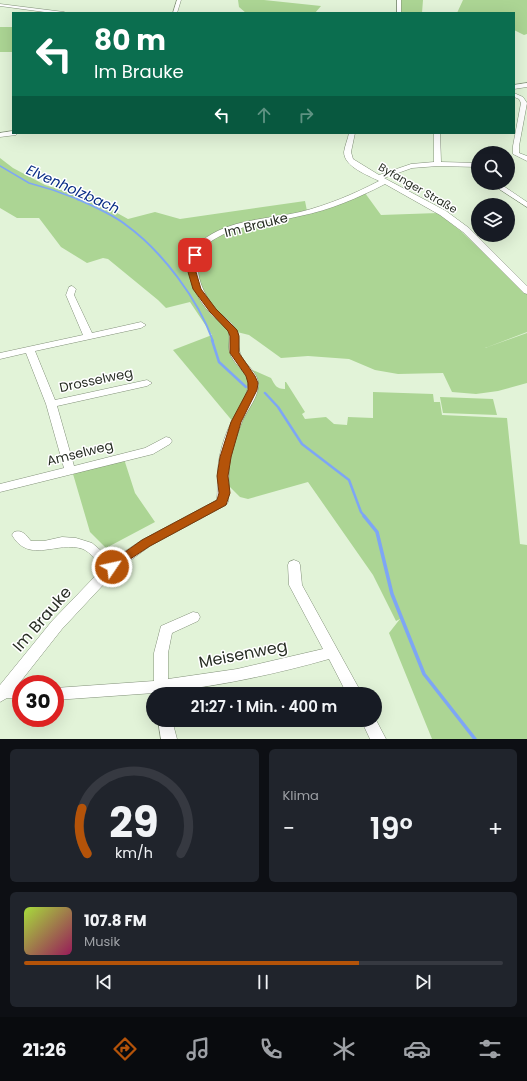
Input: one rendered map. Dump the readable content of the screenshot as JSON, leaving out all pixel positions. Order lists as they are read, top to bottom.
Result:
{
  "streets": {
    "street": [
      "Byfanger Straße",
      "Im Brauke",
      "Drosselweg",
      "Amselweg",
      "Meisenweg"
    ]
  },
  "crossings": [
    ["Byfanger Straße", "Im Brauke"],
    ["Drosselweg", "Amselweg"]
  ],
  "water": ["Elvenholzbach"],
  "page": {
    "turn": ["80 m", "Im Brauke"],
    "limit": "30",
    "trip": "21:27 · 1 Min. · 400 m",
    "tile": "Klima",
    "heat": ["−", "19°", "+"],
    "song": ["107.8 FM", "Musik"],
    "tabs": "21:26",
    "gauge": ["29", "km/h"]
  }
}
